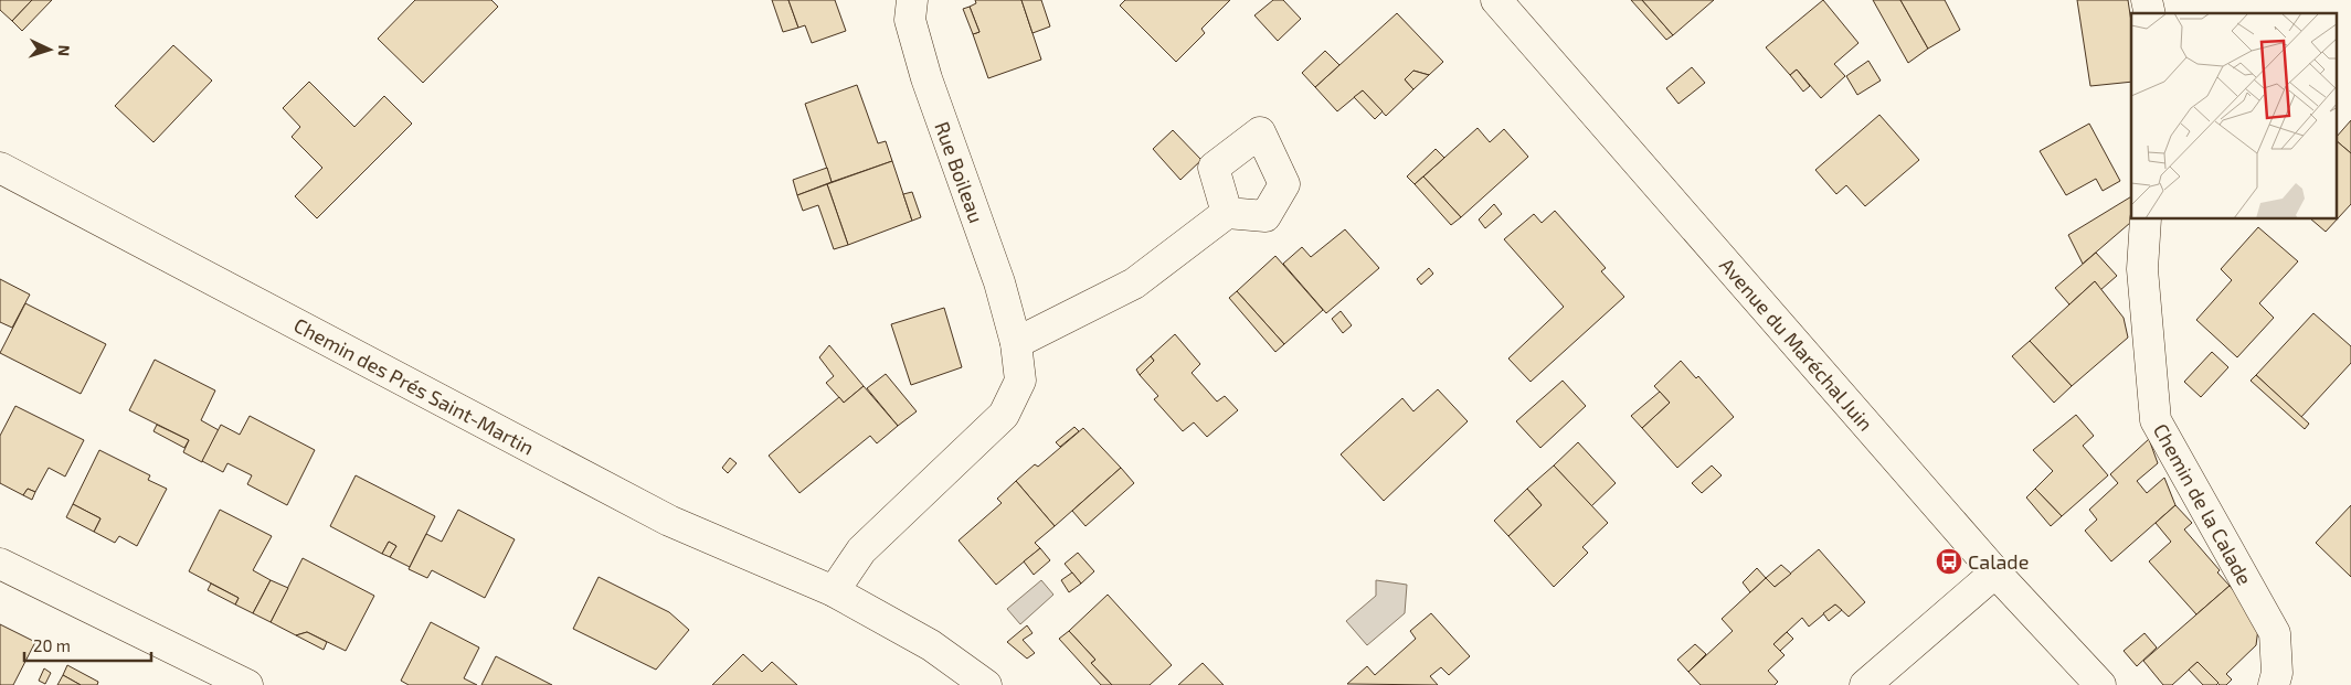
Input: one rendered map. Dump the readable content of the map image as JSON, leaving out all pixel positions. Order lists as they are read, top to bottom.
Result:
{
  "streets": {
    "street": [
      "Rue Boileau",
      "Avenue du Maréchal Juin",
      "Chemin des Prés Saint-Martin",
      "Chemin de la Calade"
    ]
  },
  "crossings": [
    ["Rue Boileau", "Chemin des Prés Saint-Martin"]
  ],
  "places": {
    "bus stop": ["Calade"]
  },
  "scale_bar": "20 m",
  "north": "right"
}
